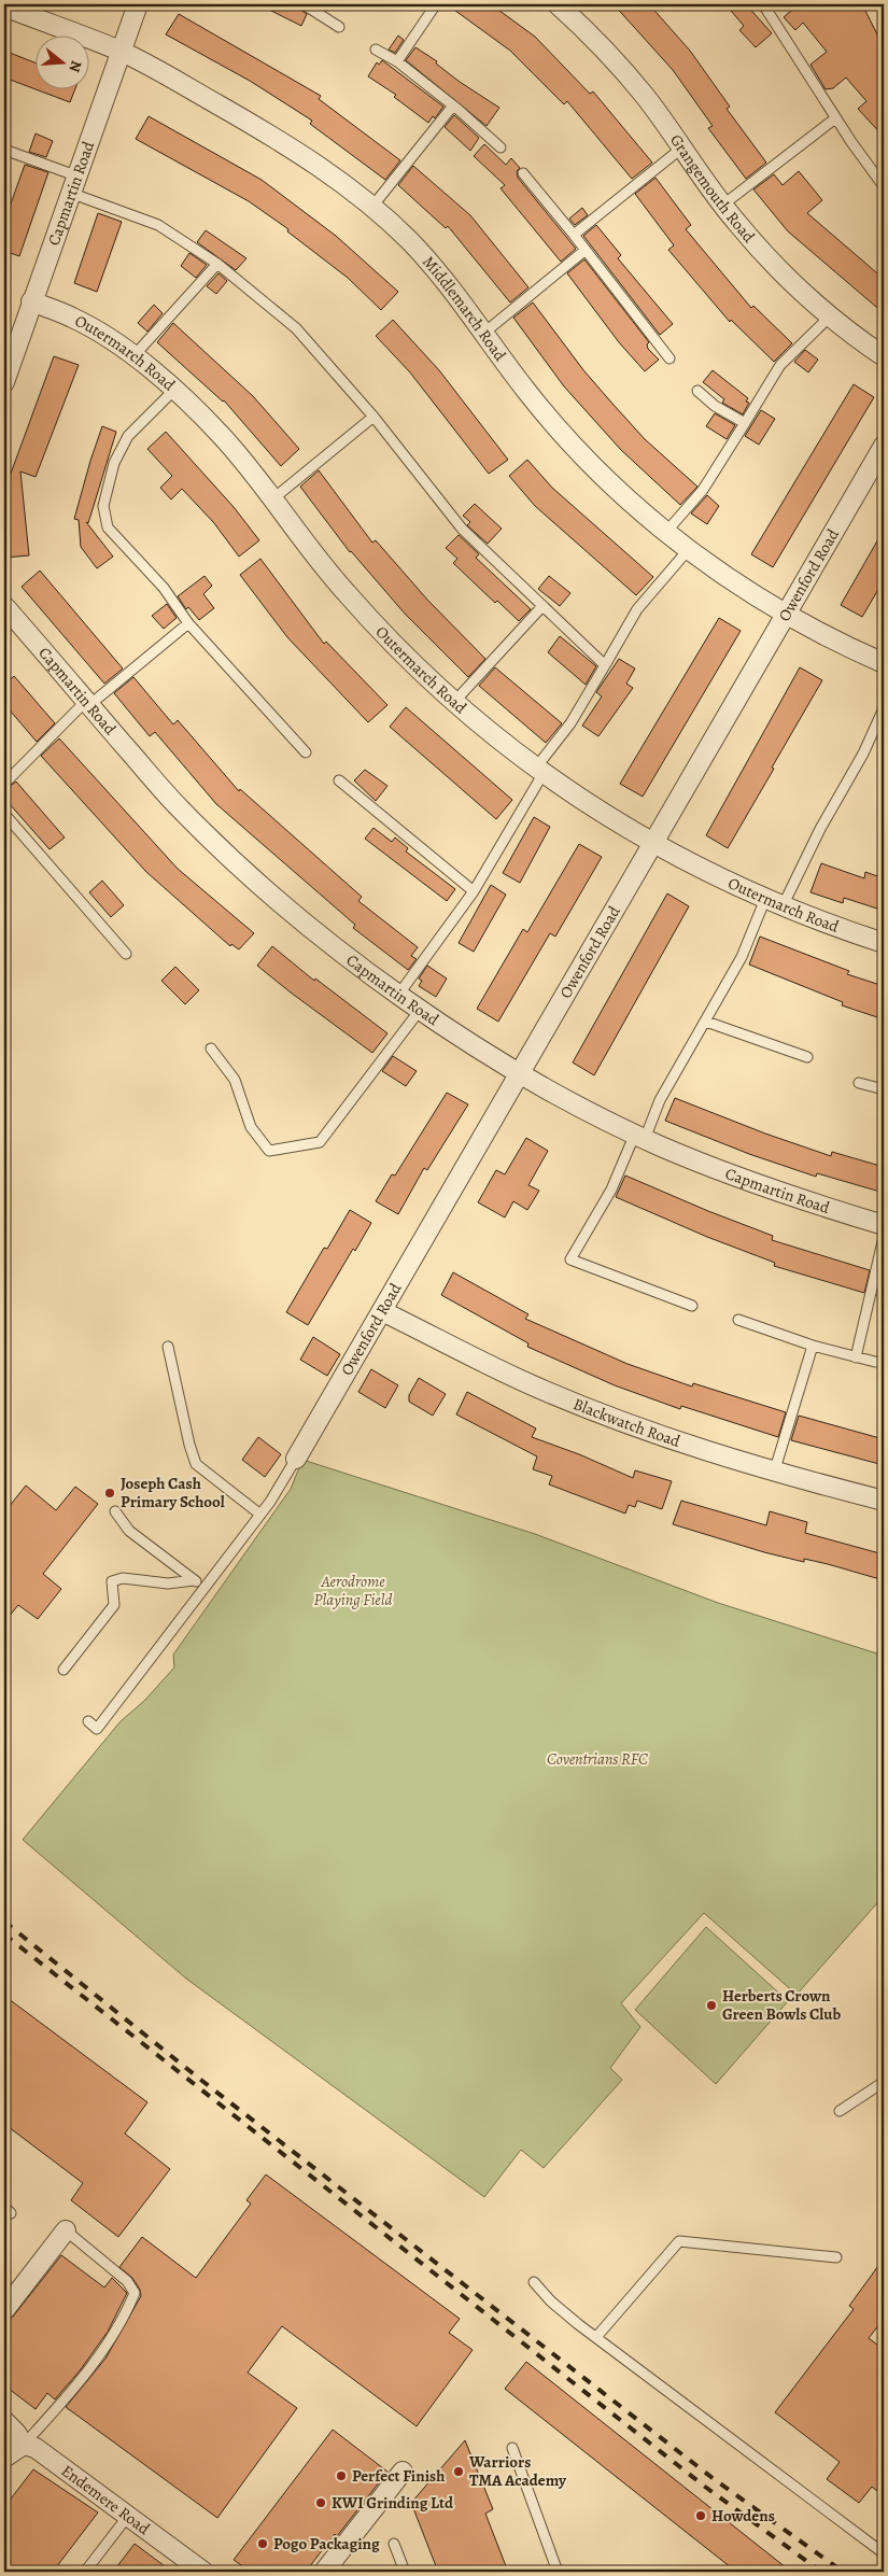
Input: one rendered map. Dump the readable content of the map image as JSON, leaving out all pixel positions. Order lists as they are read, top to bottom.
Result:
{
  "streets": {
    "street": [
      "Grangemouth Road",
      "Capmartin Road",
      "Middlemarch Road",
      "Outermarch Road",
      "Owenford Road",
      "Blackwatch Road",
      "Endemere Road"
    ]
  },
  "crossings": [
    ["Capmartin Road", "Middlemarch Road"],
    ["Capmartin Road", "Outermarch Road"],
    ["Capmartin Road", "Owenford Road"],
    ["Middlemarch Road", "Owenford Road"],
    ["Outermarch Road", "Owenford Road"],
    ["Owenford Road", "Blackwatch Road"]
  ],
  "parks": ["Aerodrome Playing Field", "Coventrians RFC"],
  "places": [
    "Joseph Cash Primary School",
    "Herberts Crown Green Bowls Club",
    "Warriors TMA Academy",
    "Perfect Finish",
    "KWI Grinding Ltd",
    "Howdens",
    "Pogo Packaging"
  ],
  "north": "right"
}
